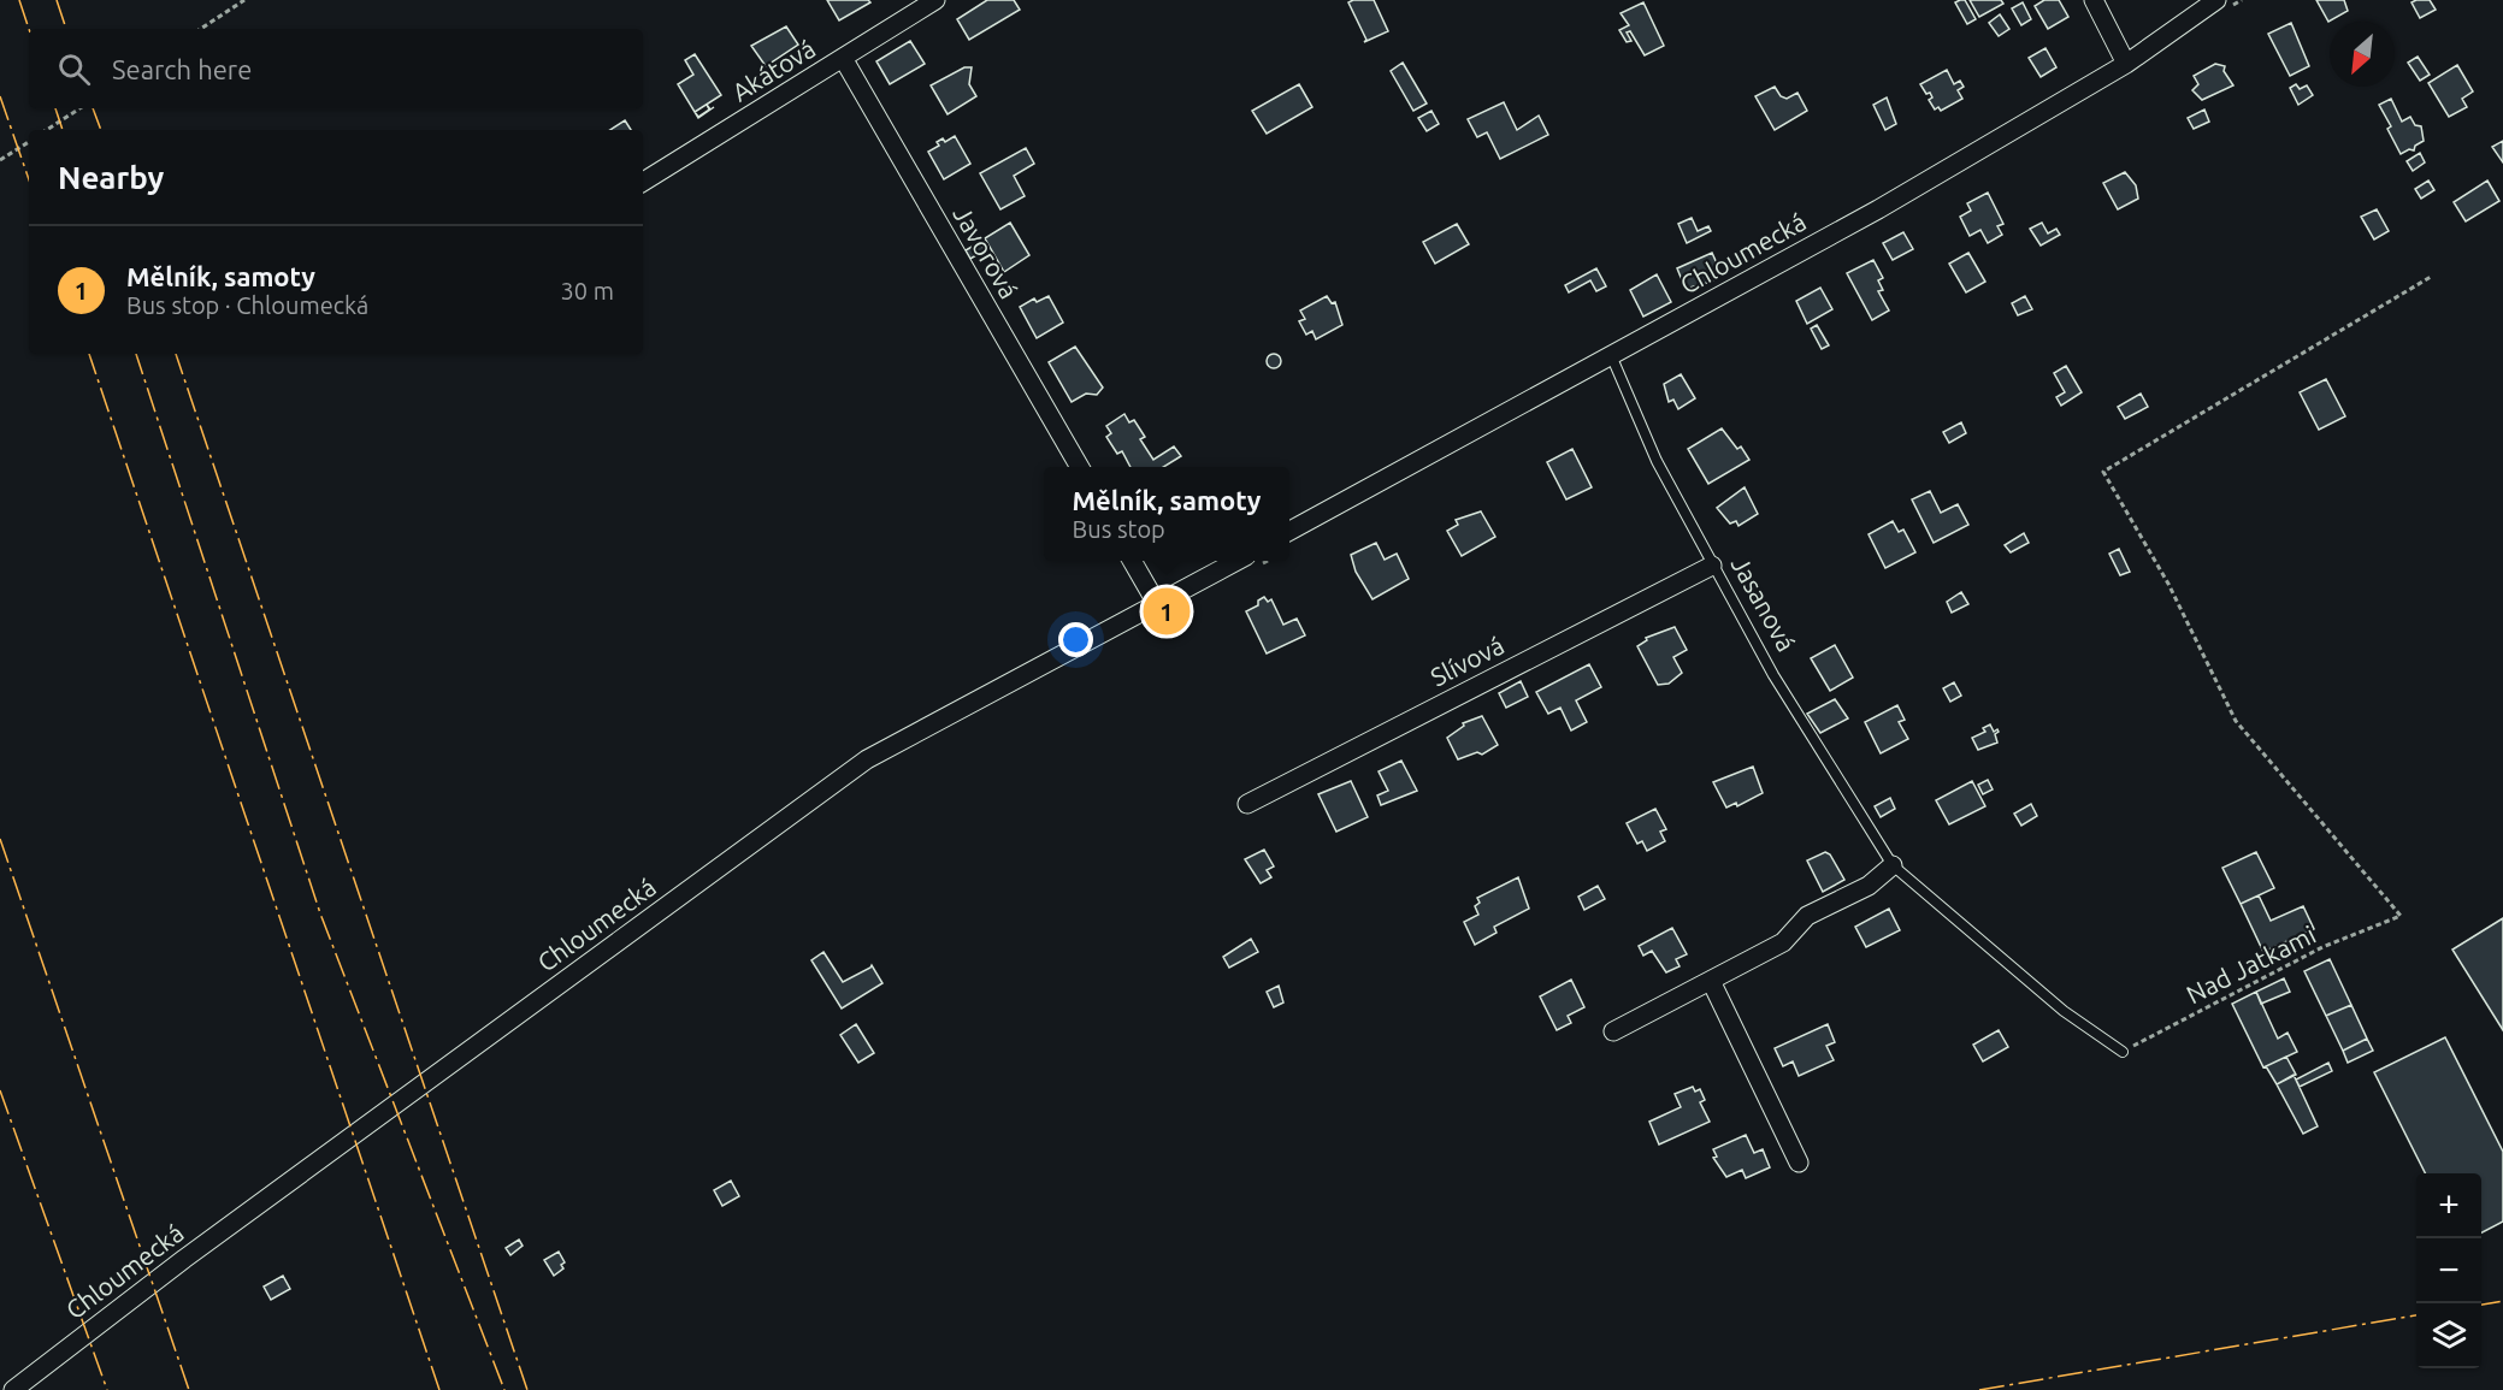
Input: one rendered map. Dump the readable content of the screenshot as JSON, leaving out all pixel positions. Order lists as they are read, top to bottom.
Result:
{
  "streets": {
    "street": [
      "Akátová",
      "Javorová",
      "Chloumecká",
      "Slívová"
    ],
    "lane": ["Jasanová"],
    "path": ["Nad Jatkami"]
  },
  "crossings": [
    ["Akátová", "Javorová"],
    ["Chloumecká", "Jasanová"],
    ["Jasanová", "Slívová"],
    ["Jasanová", "Nad Jatkami"]
  ],
  "north": "bottom left",
  "page": {
    "search": "Search here",
    "heading": "Nearby",
    "list": [
      {
        "mark": "1",
        "name": "Mělník, samoty",
        "note": "Bus stop · Chloumecká",
        "value": "30 m"
      }
    ],
    "popup": ["Mělník, samoty", "Bus stop"],
    "pins": "1",
    "map_buttons": ["+", "−"]
  }
}
